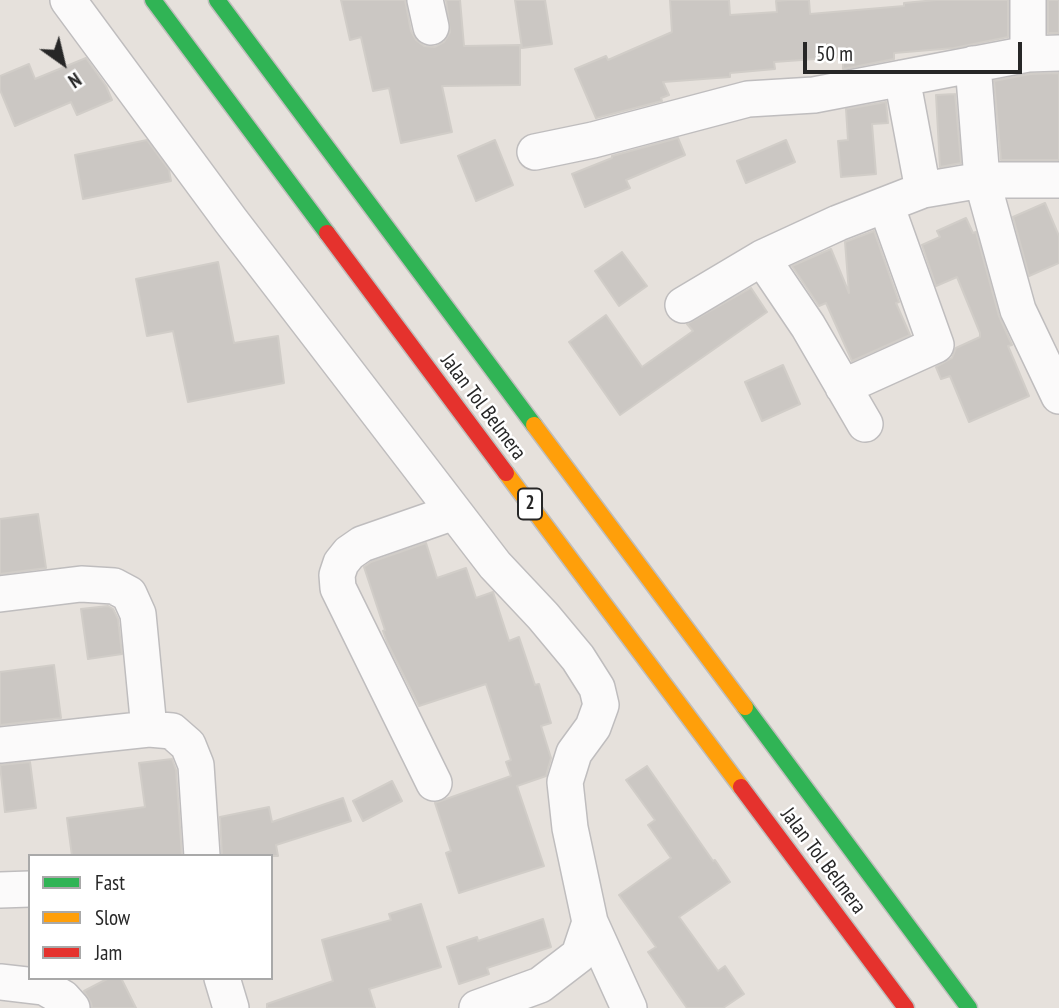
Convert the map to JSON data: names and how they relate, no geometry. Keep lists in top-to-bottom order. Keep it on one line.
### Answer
{"streets":{"highway":["Jalan Tol Belmera","2"]},"legend":["Fast","Slow","Jam"],"scale_bar":"50 m","north":"bottom right"}
